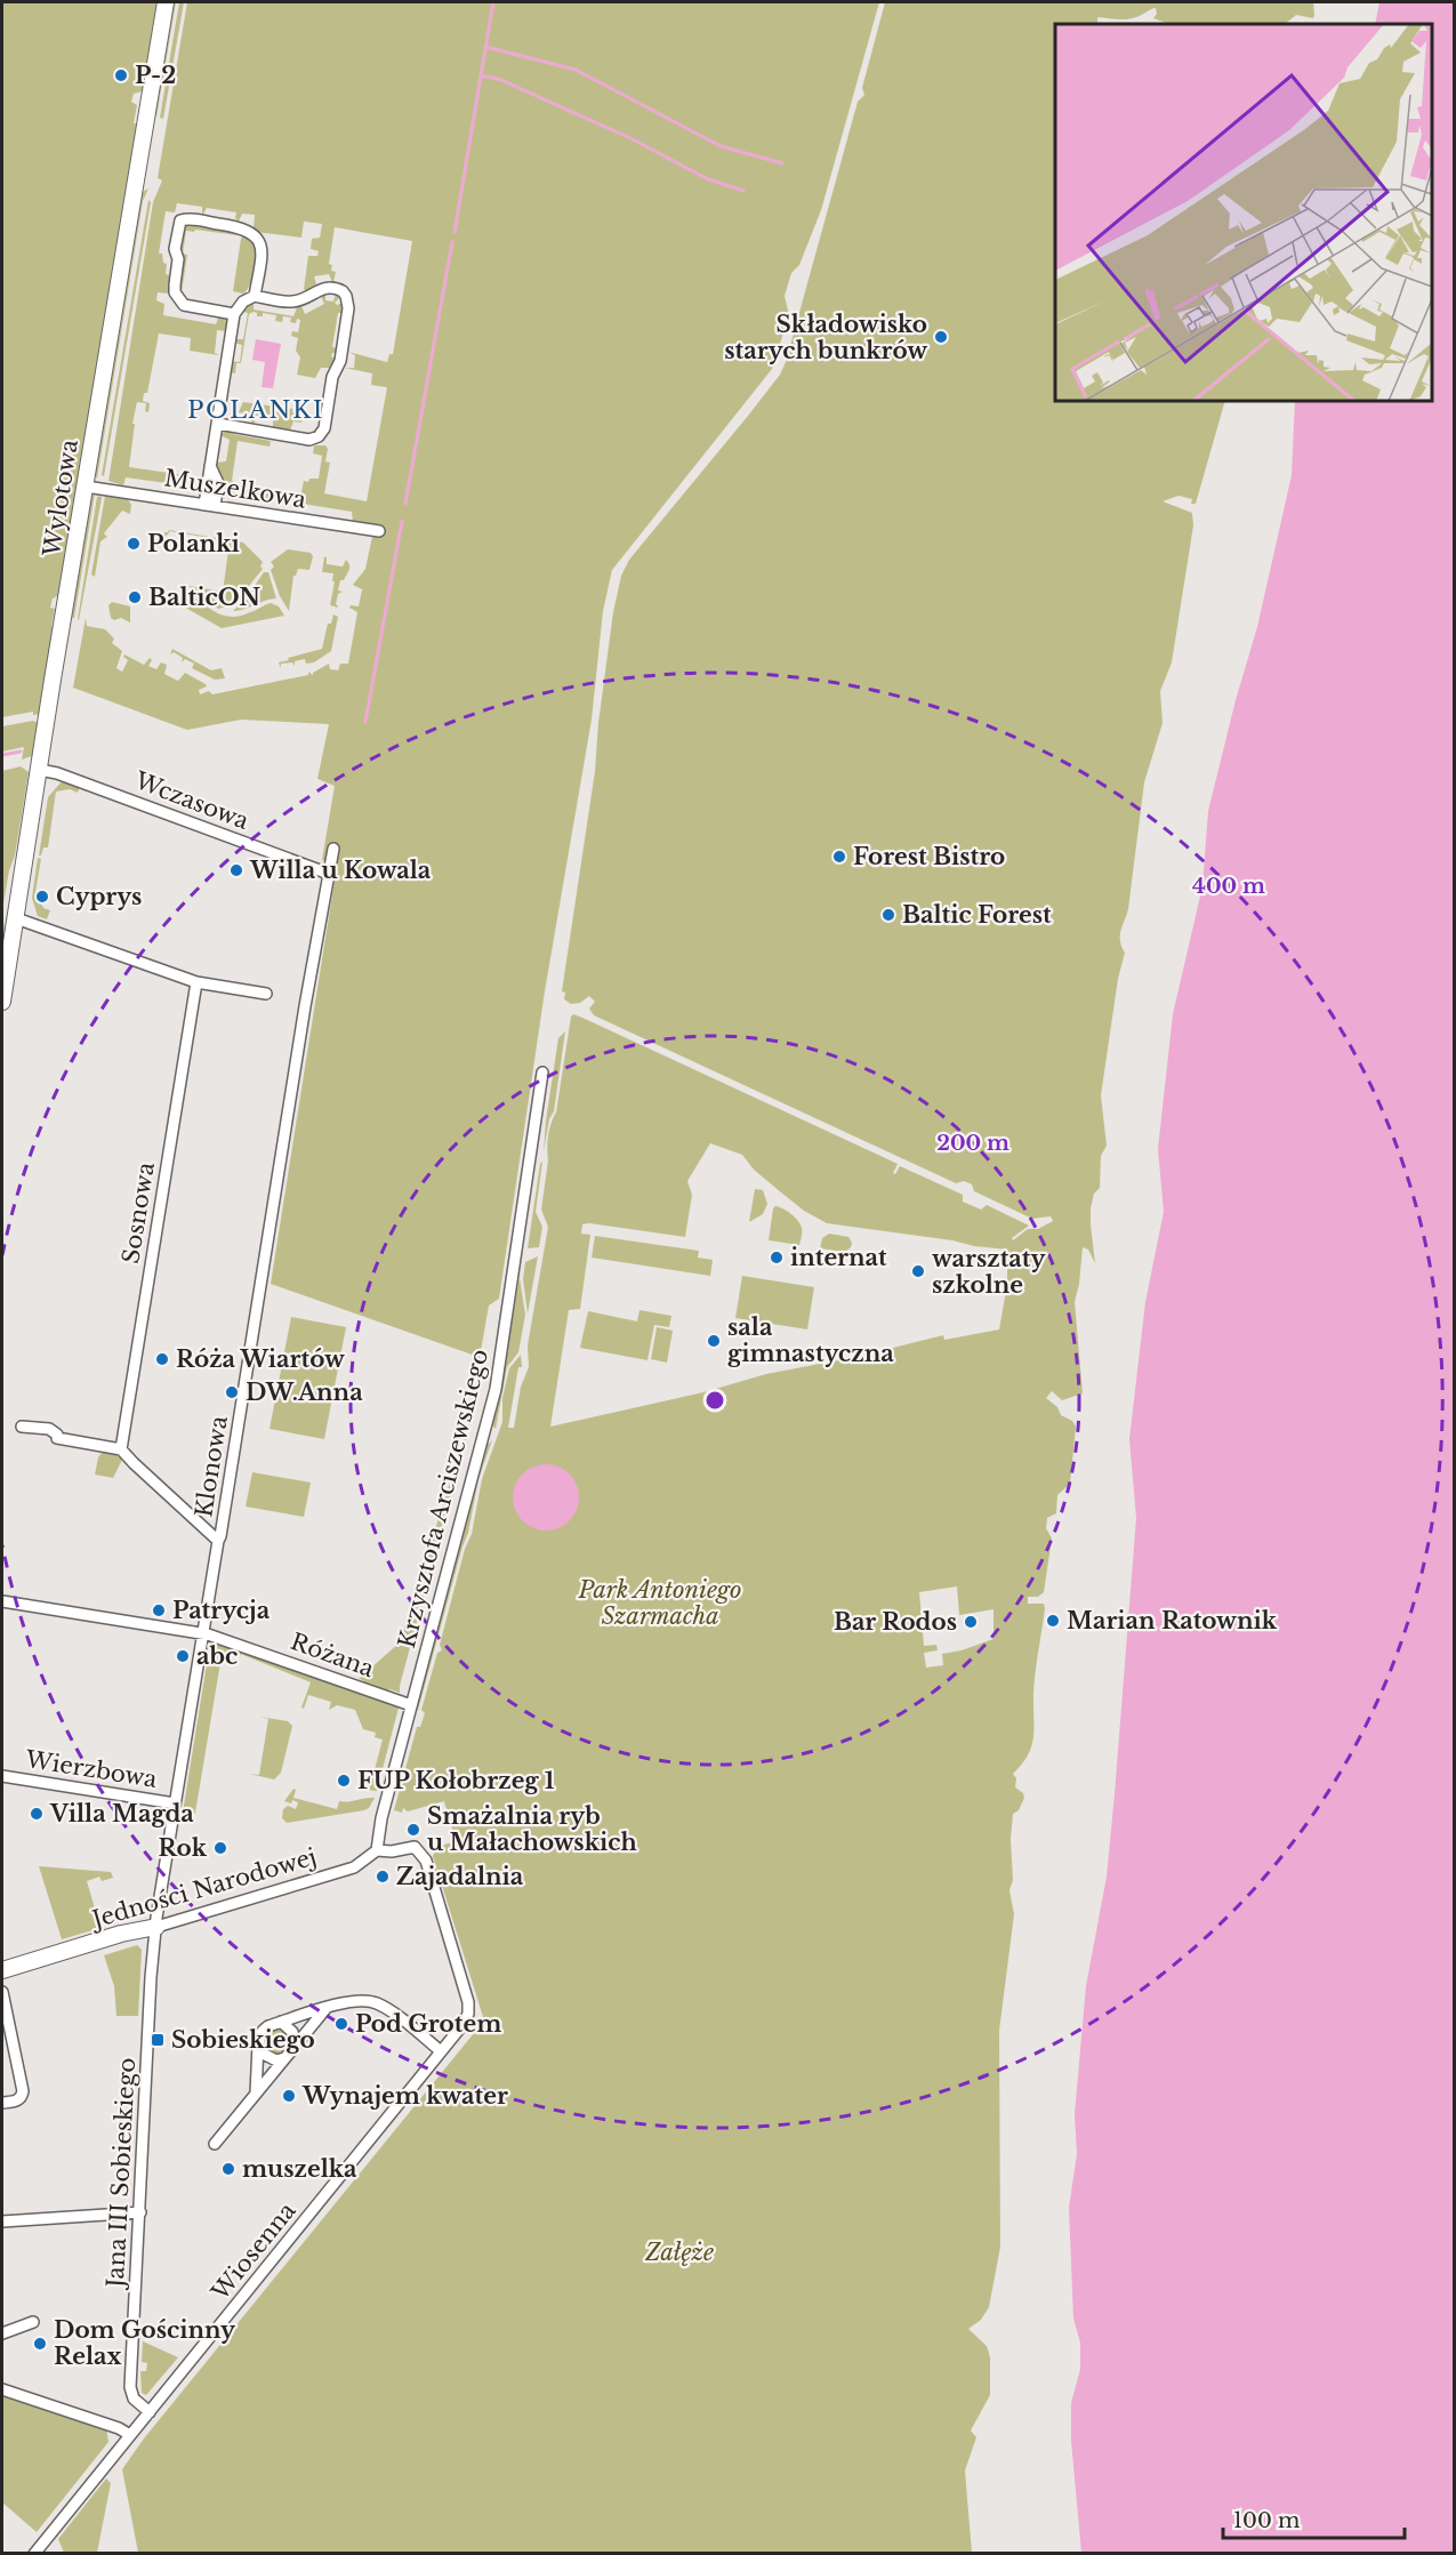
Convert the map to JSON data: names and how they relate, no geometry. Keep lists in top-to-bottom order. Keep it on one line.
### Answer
{"streets":{"street":["Muszelkowa","Wylotowa","Wczasowa","Sosnowa","Klonowa","Krzysztofa Arciszewskiego","Różana","Wierzbowa","Jedności Narodowej","Jana III Sobieskiego","Wiosenna"]},"crossings":[["Muszelkowa","Wylotowa"],["Wylotowa","Wczasowa"],["Wczasowa","Klonowa"],["Klonowa","Różana"],["Klonowa","Wierzbowa"],["Klonowa","Jedności Narodowej"],["Klonowa","Jana III Sobieskiego"],["Krzysztofa Arciszewskiego","Różana"],["Krzysztofa Arciszewskiego","Jedności Narodowej"],["Jedności Narodowej","Jana III Sobieskiego"],["Jedności Narodowej","Wiosenna"],["Jana III Sobieskiego","Wiosenna"]],"districts":["POLANKI"],"parks":["Park Antoniego Szarmacha","Załęże"],"places":{"other":["P-2","Składowisko starych bunkrów","Polanki","BalticON","Forest Bistro","Willa u Kowala","Cyprys","Baltic Forest","internat","warsztaty szkolne","sala gimnastyczna","Róża Wiartów","DW.Anna","Patrycja","Marian Ratownik","Bar Rodos","abc","FUP Kołobrzeg 1","Villa Magda","Smażalnia ryb u Małachowskich","Rok","Zajadalnia","Pod Grotem","Wynajem kwater","muszelka","Dom Gościnny Relax"],"transit":["Sobieskiego"]},"scale_bar":"100 m","rings":["400 m","200 m"]}
